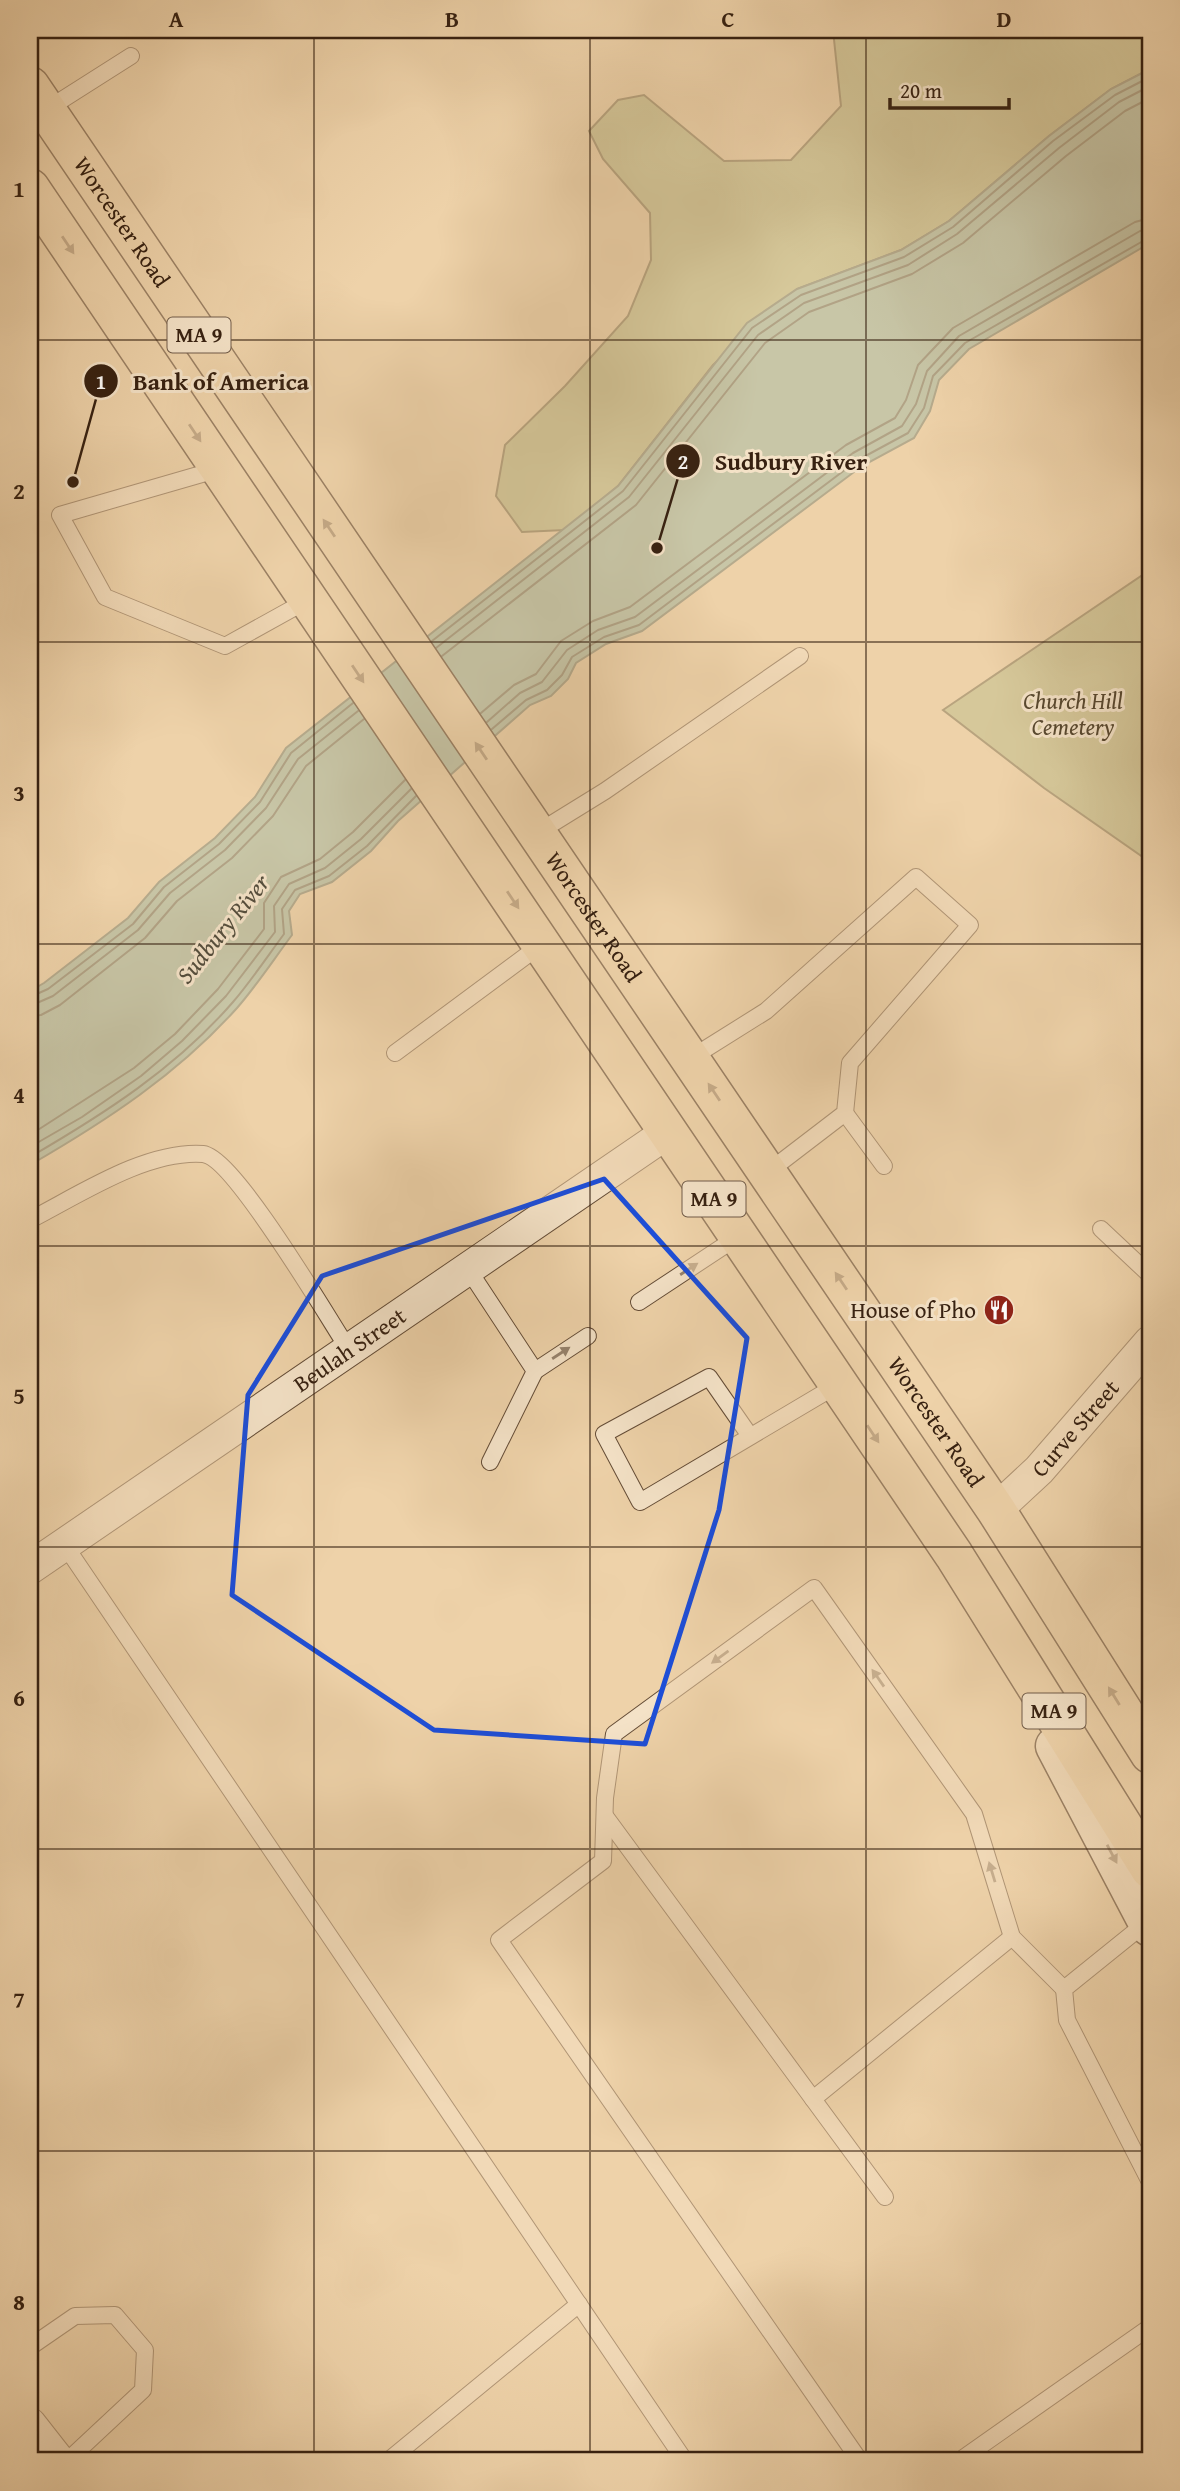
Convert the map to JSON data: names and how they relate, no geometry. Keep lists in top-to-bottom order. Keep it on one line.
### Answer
{"streets":{"highway":["Worcester Road","MA 9"],"street":["Beulah Street","Curve Street"]},"crossings":[["Worcester Road","Curve Street"],["MA 9","Beulah Street"]],"water":["Sudbury River"],"parks":["Church Hill Cemetery"],"places":{"other":["Bank of America","Sudbury River"],"restaurant":["House of Pho"]},"scale_bar":"20 m","grid":{"columns":["A","B","C","D"],"rows":["1","2","3","4","5","6","7","8"]}}
